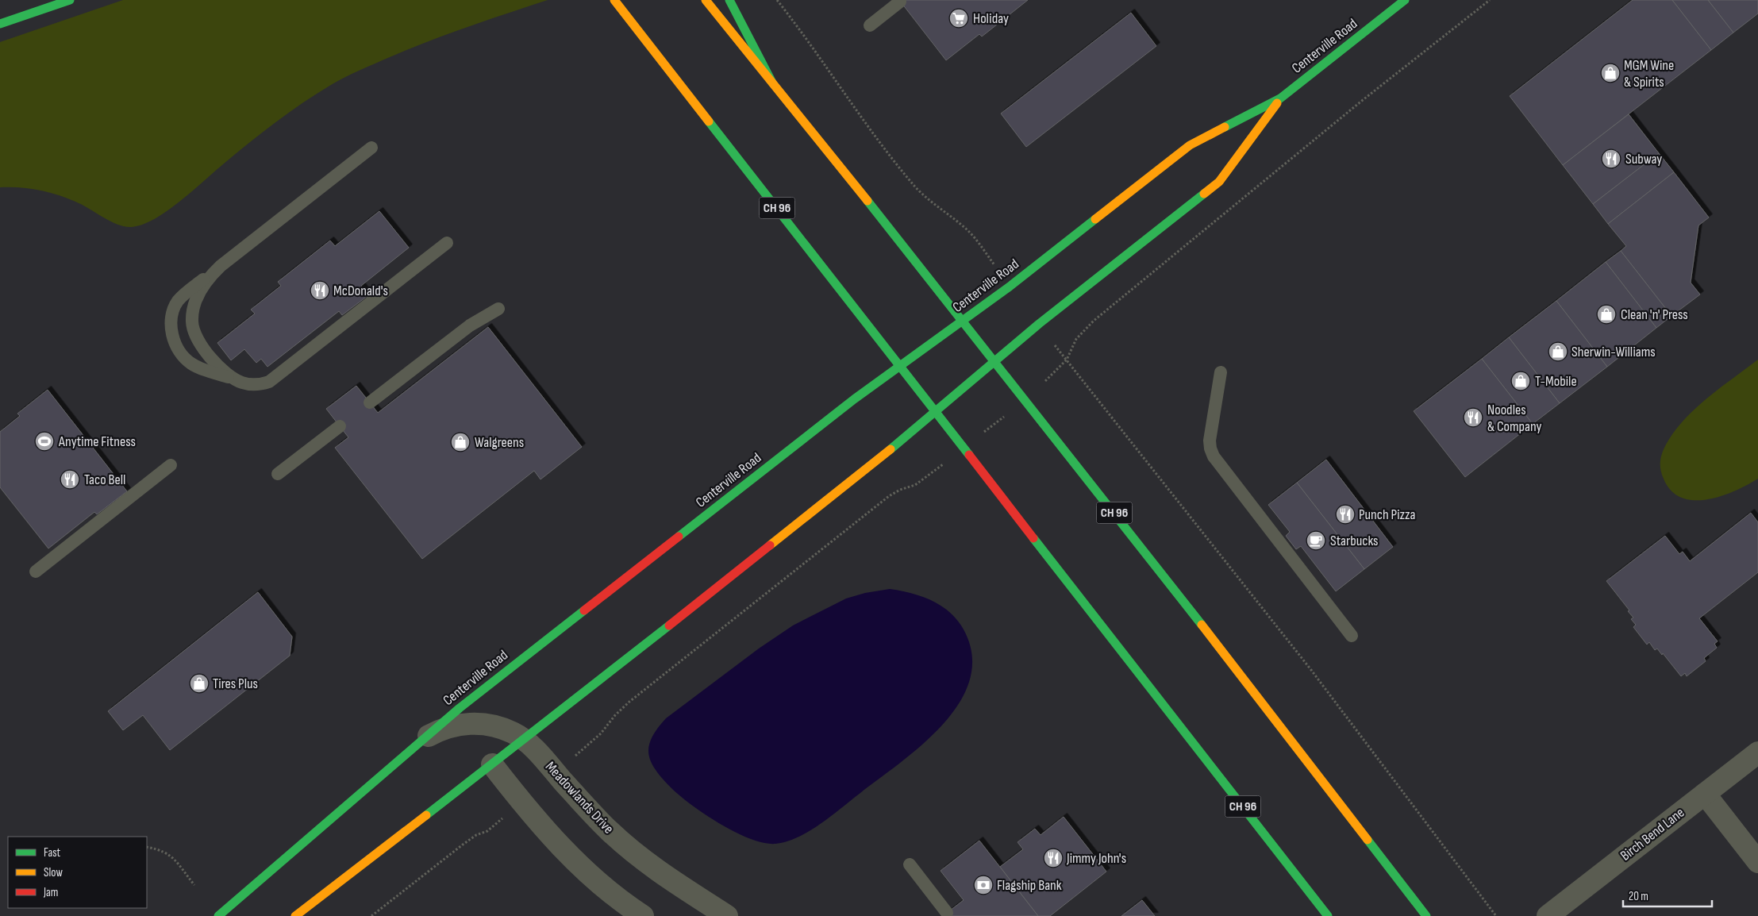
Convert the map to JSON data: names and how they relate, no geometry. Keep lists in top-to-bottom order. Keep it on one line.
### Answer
{"streets":{"main road":["Centerville Road","CH 96"],"street":["Meadowlands Drive","Birch Bend Lane"]},"crossings":[["Centerville Road","CH 96"],["Centerville Road","Meadowlands Drive"]],"places":{"supermarket":["Holiday"],"shop":["MGM Wine & Spirits","Clean 'n' Press","Sherwin-Williams","T-Mobile","Walgreens","Tires Plus"],"restaurant":["Subway","McDonald's","Noodles & Company","Taco Bell","Punch Pizza","Jimmy John's"],"sports":["Anytime Fitness"],"cafe":["Starbucks"],"bank":["Flagship Bank"]},"legend":["Fast","Slow","Jam"],"scale_bar":"20 m"}
